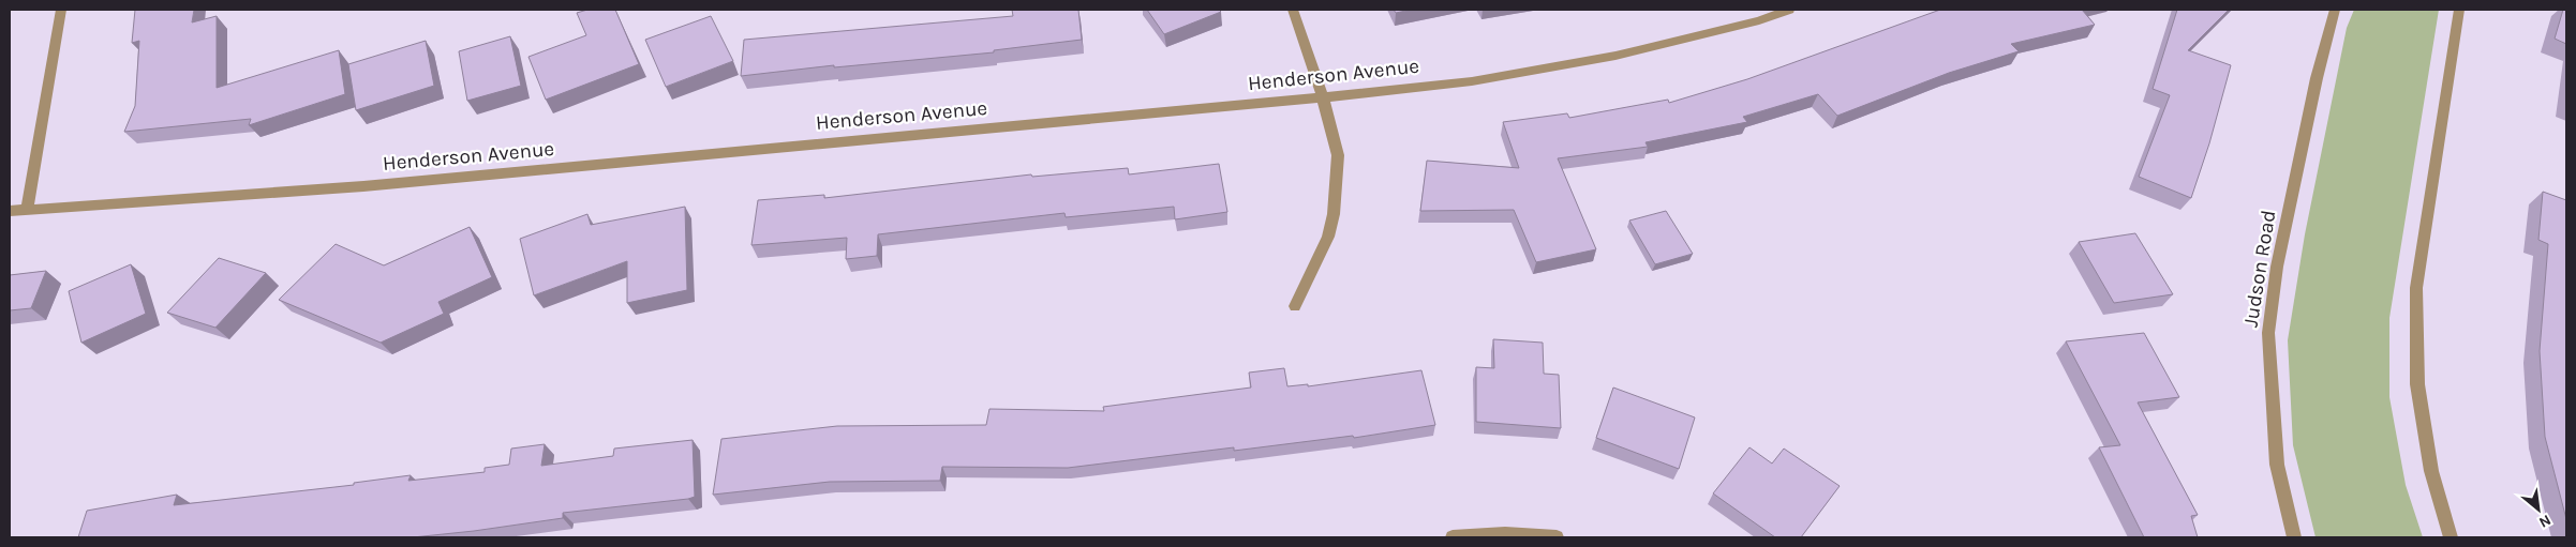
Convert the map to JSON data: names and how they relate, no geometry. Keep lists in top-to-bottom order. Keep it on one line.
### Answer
{"streets":{"street":["Henderson Avenue","Judson Road"]},"north":"bottom right"}
